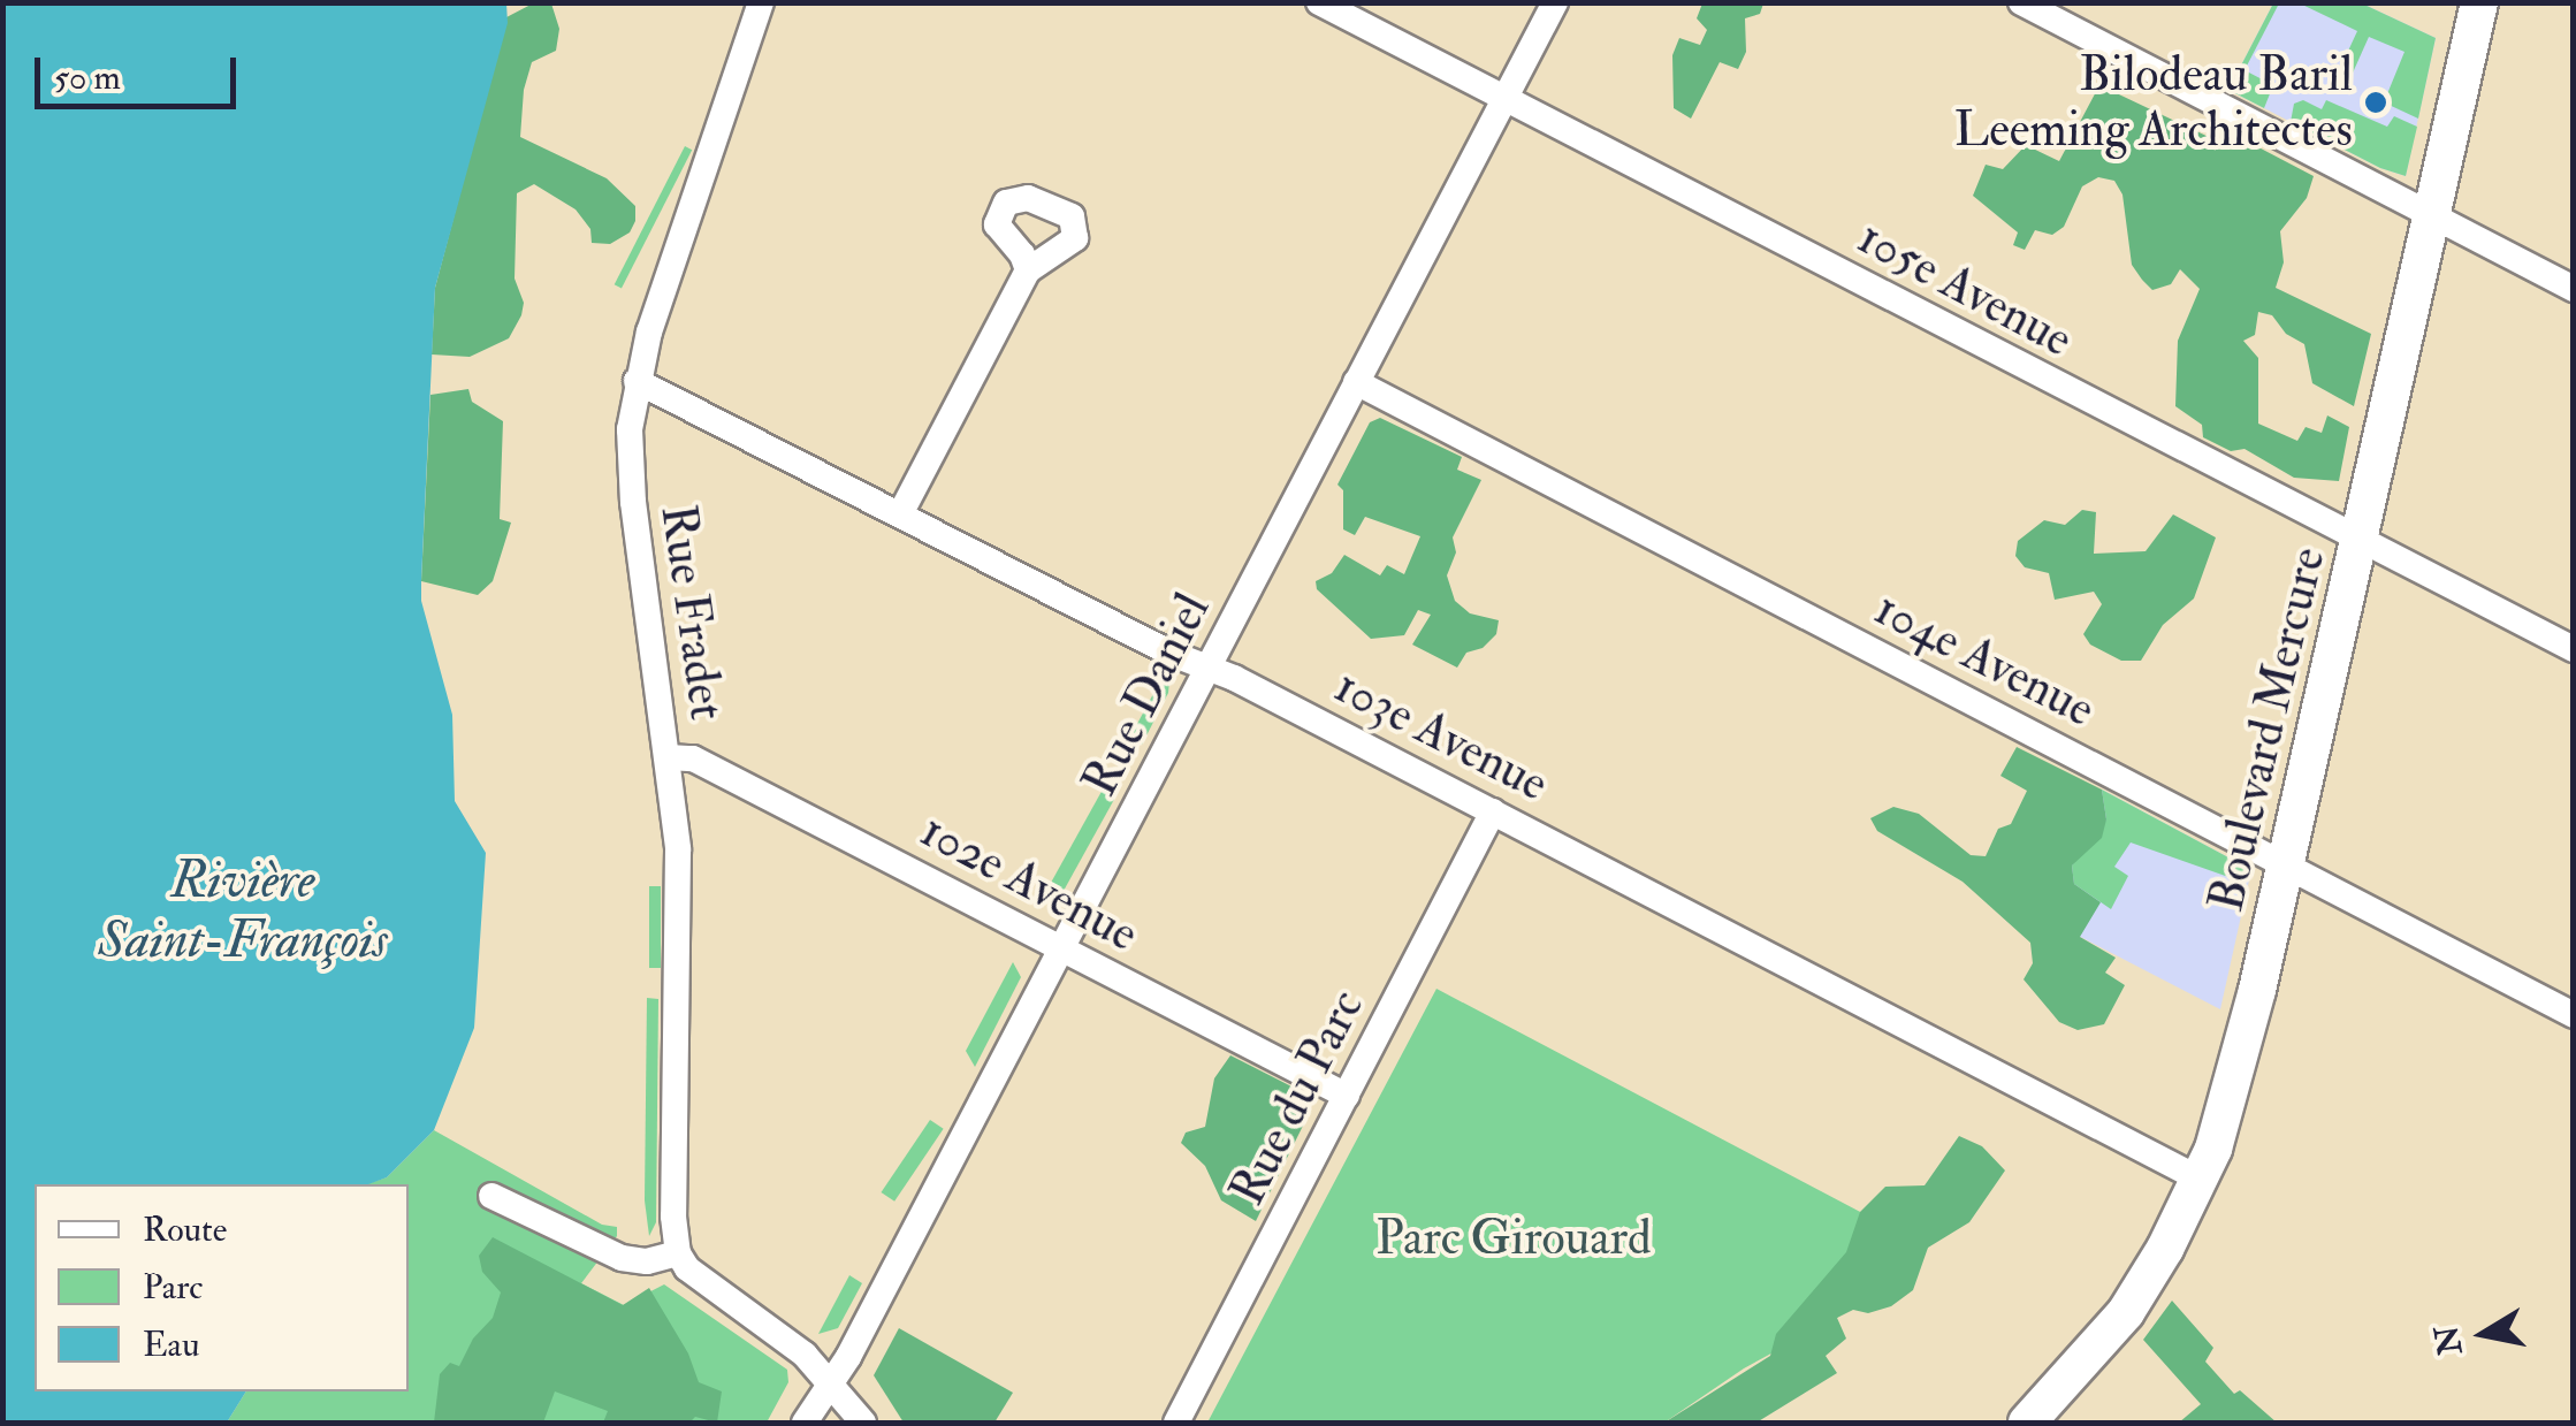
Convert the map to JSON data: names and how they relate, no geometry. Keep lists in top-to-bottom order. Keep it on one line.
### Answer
{"streets":{"street":["105e Avenue","Rue Fradet","104e Avenue","Rue Daniel","Boulevard Mercure","103e Avenue","102e Avenue","Rue du Parc"]},"crossings":[["105e Avenue","Rue Daniel"],["105e Avenue","Boulevard Mercure"],["Rue Fradet","103e Avenue"],["Rue Fradet","102e Avenue"],["104e Avenue","Rue Daniel"],["104e Avenue","Boulevard Mercure"],["Rue Daniel","103e Avenue"],["Rue Daniel","102e Avenue"],["Boulevard Mercure","103e Avenue"],["103e Avenue","Rue du Parc"],["102e Avenue","Rue du Parc"]],"water":["Rivière Saint-François"],"parks":["Parc Girouard"],"places":["Bilodeau Baril Leeming Architectes"],"legend":["Route","Parc","Eau"],"scale_bar":"50 m","north":"left"}
